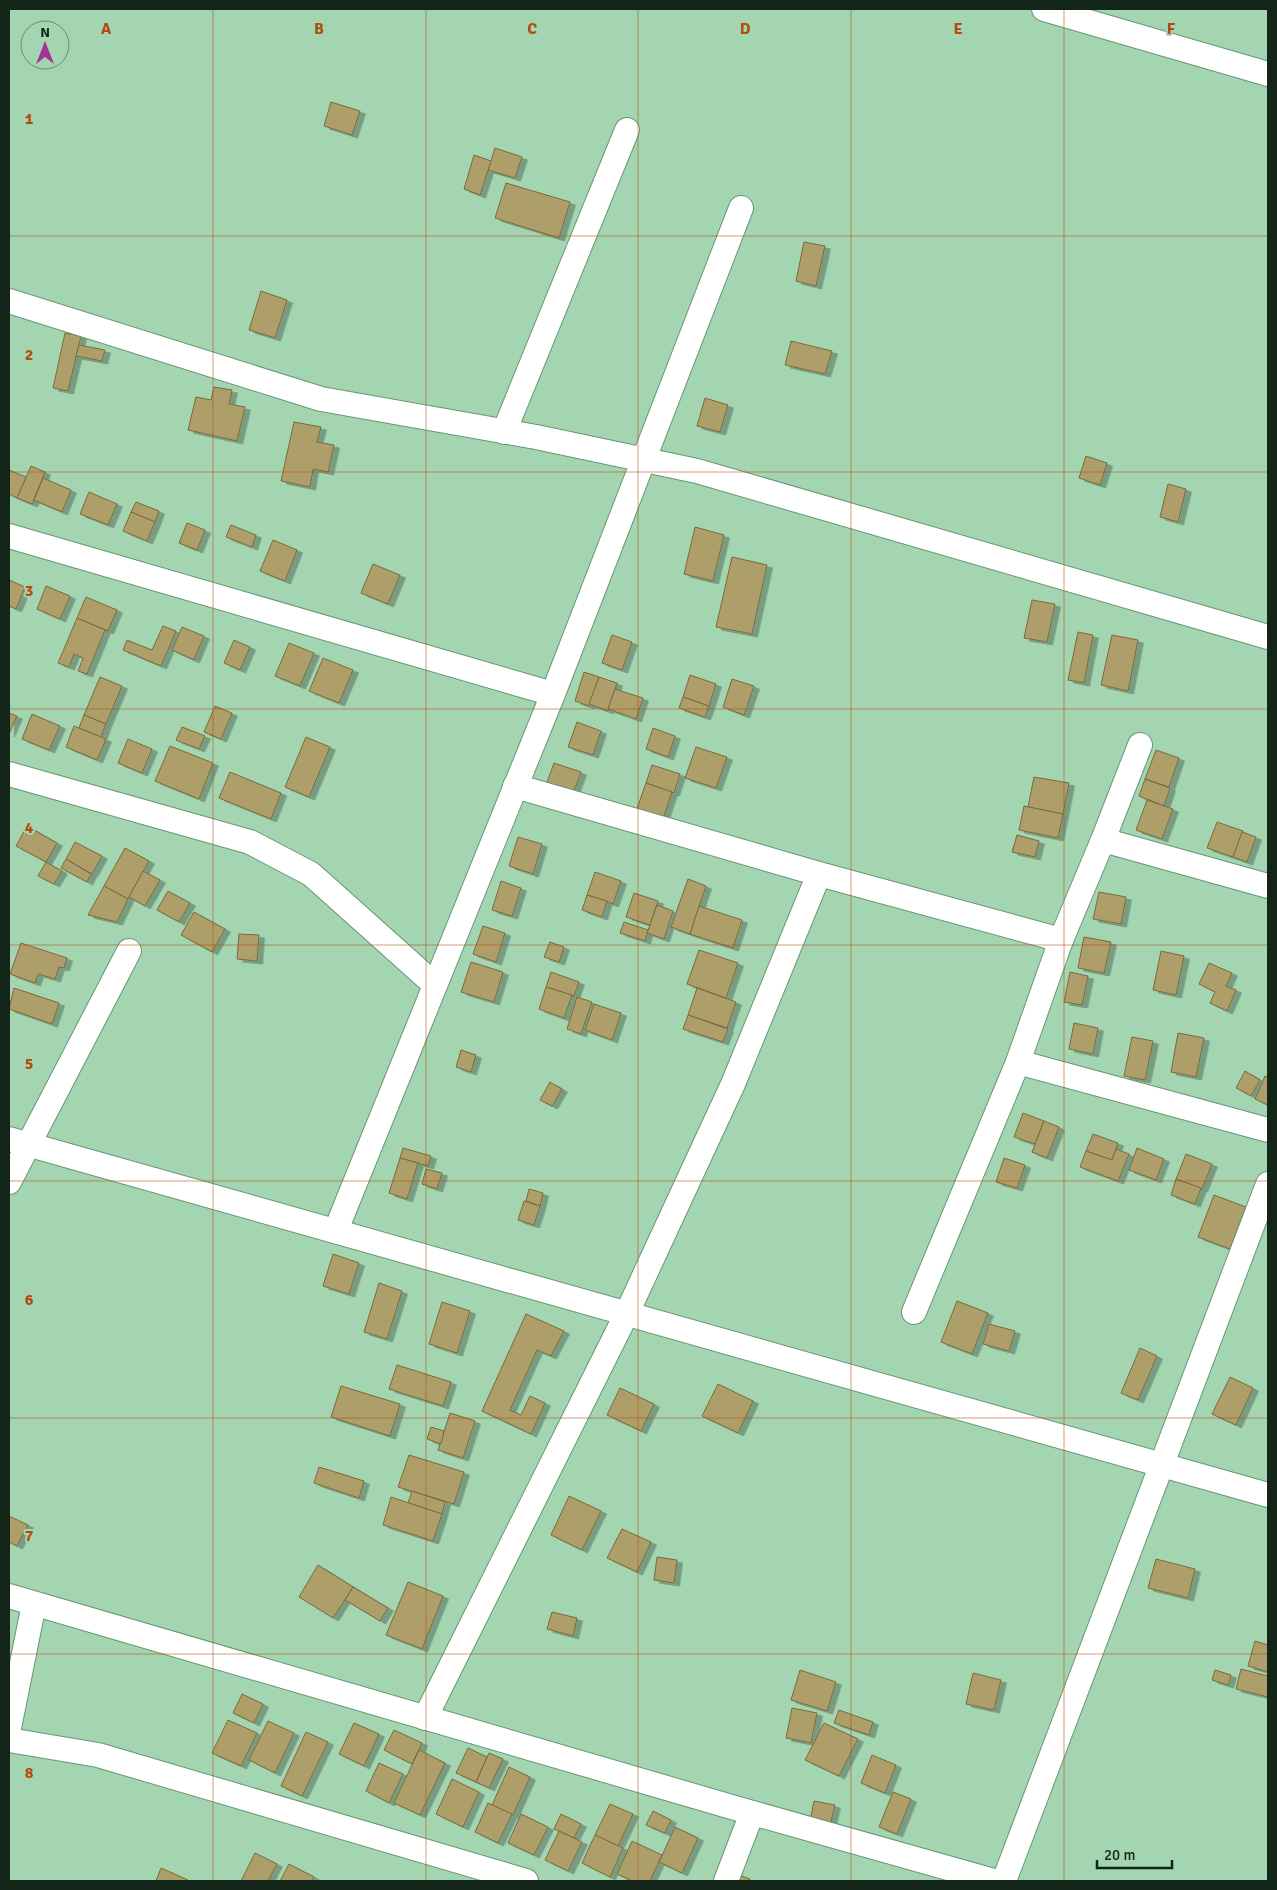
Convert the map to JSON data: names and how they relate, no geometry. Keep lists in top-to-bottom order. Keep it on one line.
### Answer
{"scale_bar":"20 m","north":"top","grid":{"columns":["A","B","C","D","E","F"],"rows":["1","2","3","4","5","6","7","8"]}}
